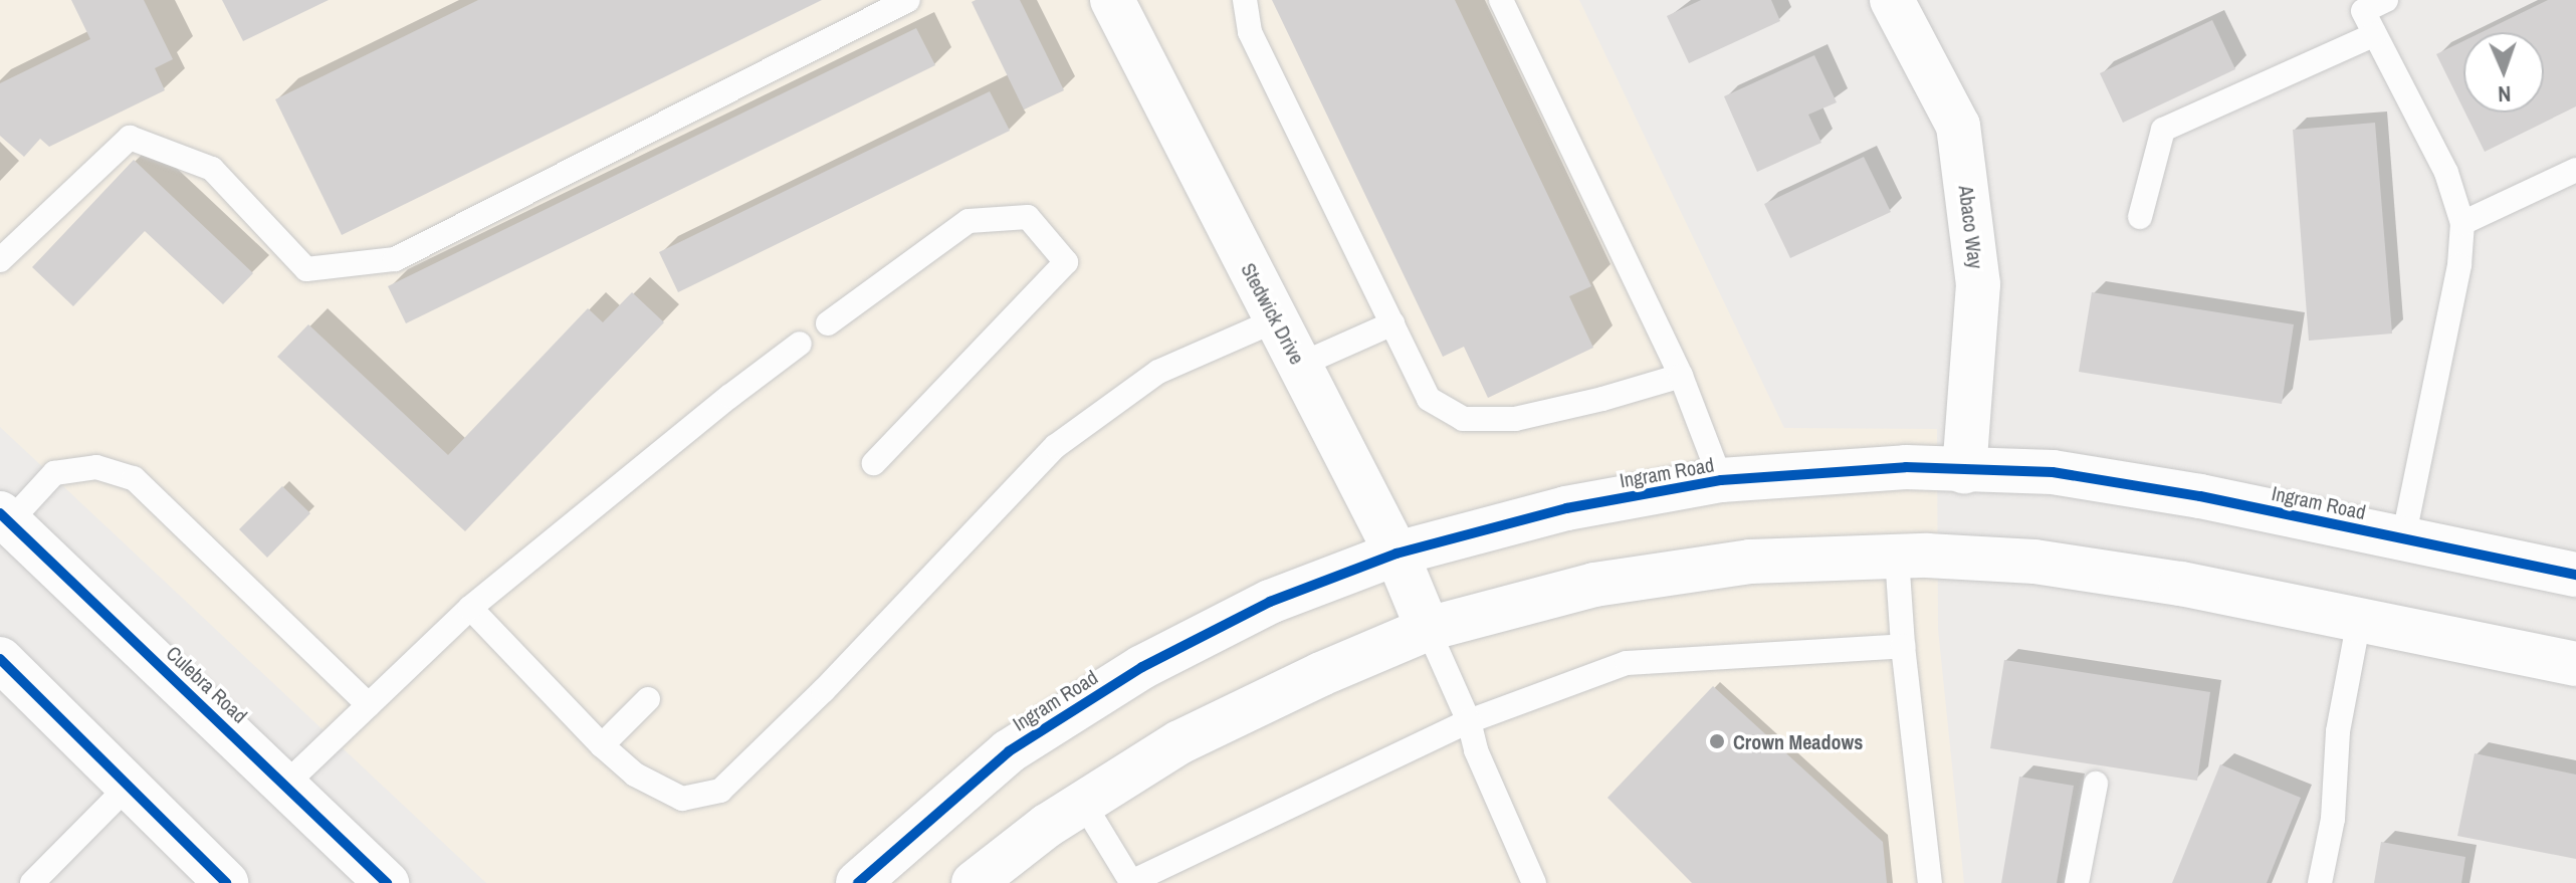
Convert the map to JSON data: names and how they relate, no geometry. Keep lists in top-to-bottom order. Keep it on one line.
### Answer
{"streets":{"street":["Abaco Way","Stedwick Drive","Ingram Road","Culebra Road"]},"crossings":[["Abaco Way","Ingram Road"],["Stedwick Drive","Ingram Road"]],"places":["Crown Meadows"],"north":"bottom"}
